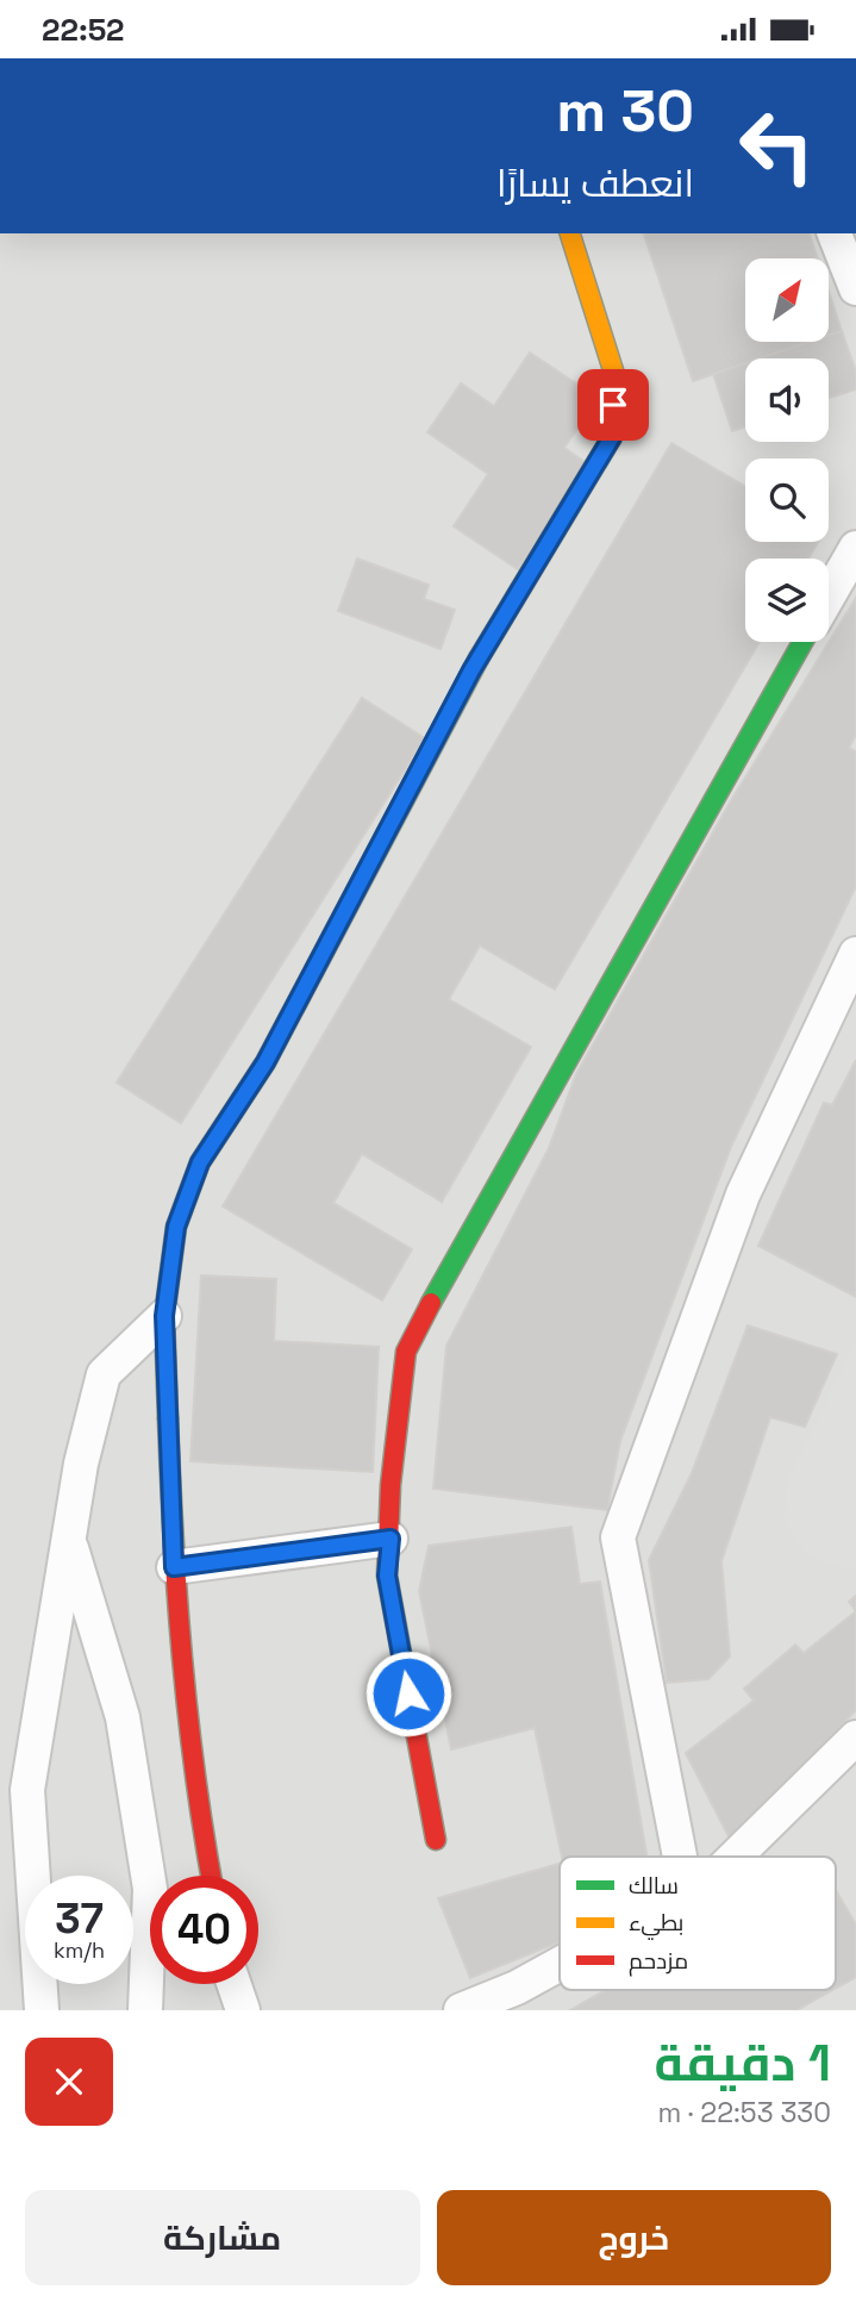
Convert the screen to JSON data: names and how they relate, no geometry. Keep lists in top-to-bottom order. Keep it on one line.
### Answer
{"legend":["سالك","بطيء","مزدحم"],"north":"top right","page":{"status":"22:52","turn":["30 m","انعطف يسارًا"],"speed":"37 km/h","limit":"40","heading":["1 دقيقة","330 m · 22:53"],"buttons":["خروج","مشاركة"]}}
